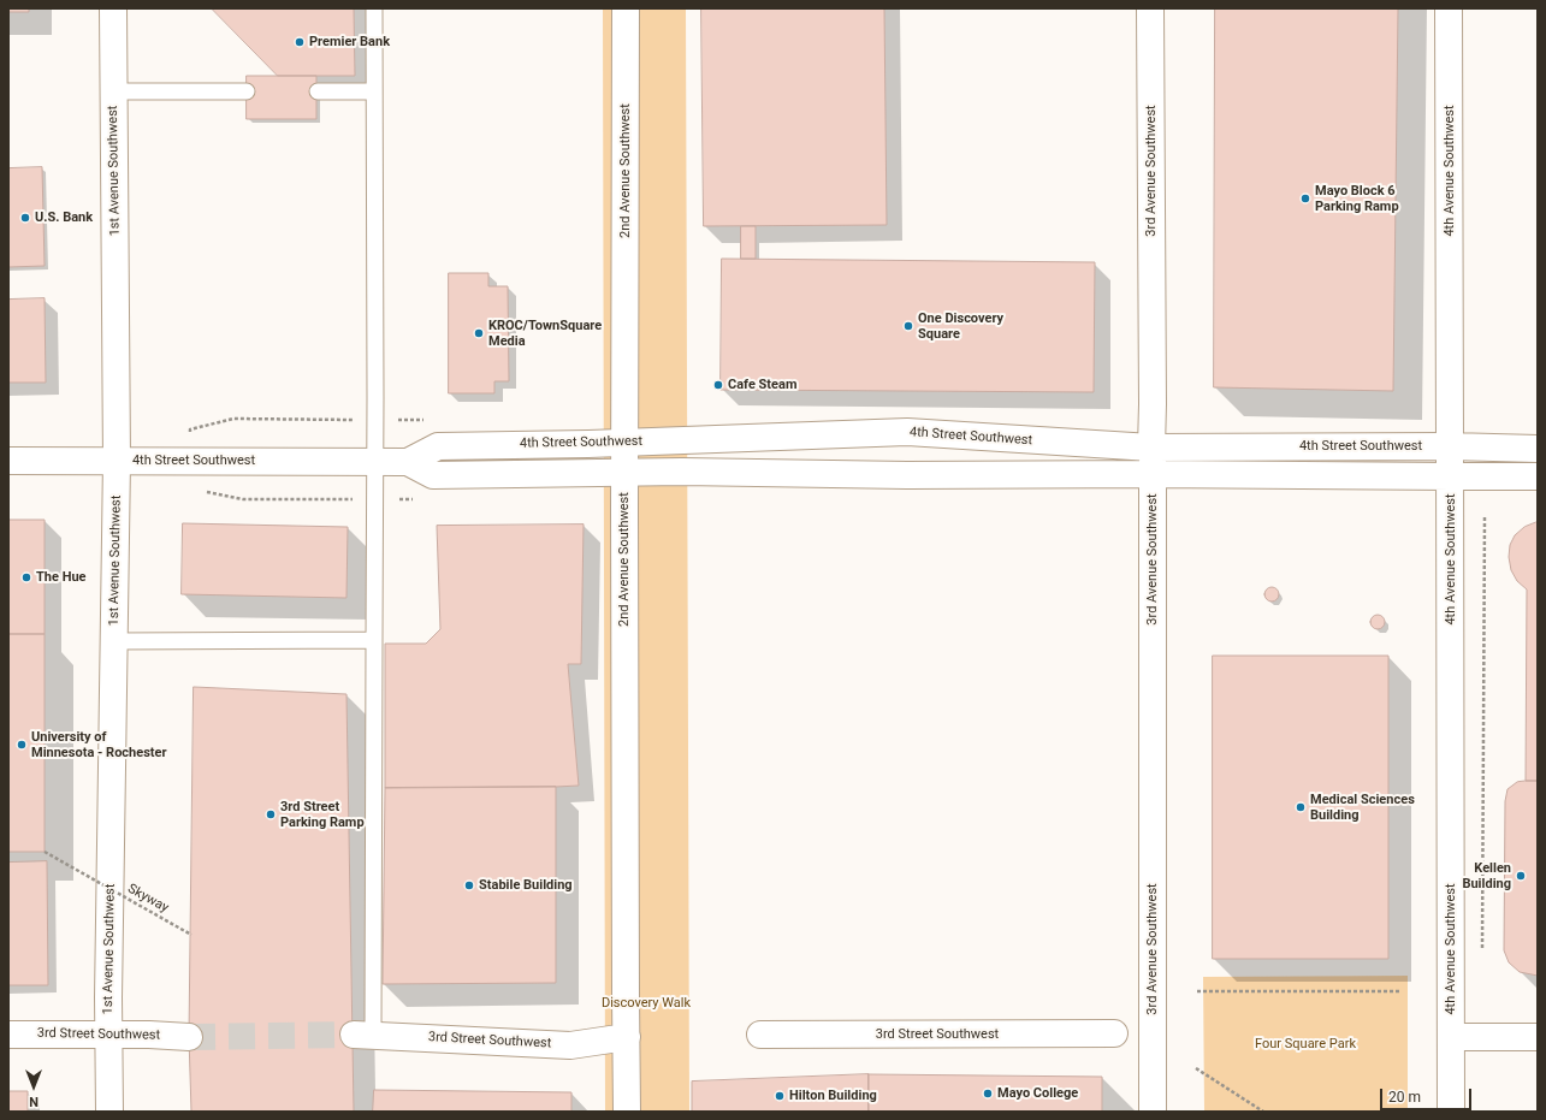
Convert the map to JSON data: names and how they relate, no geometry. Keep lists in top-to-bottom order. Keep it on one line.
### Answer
{"streets":{"street":["1st Avenue Southwest","2nd Avenue Southwest","3rd Avenue Southwest","4th Avenue Southwest","4th Street Southwest","3rd Street Southwest"],"path":["Skyway"]},"crossings":[["1st Avenue Southwest","4th Street Southwest"],["1st Avenue Southwest","3rd Street Southwest"],["2nd Avenue Southwest","4th Street Southwest"],["2nd Avenue Southwest","3rd Street Southwest"],["3rd Avenue Southwest","4th Street Southwest"],["4th Avenue Southwest","4th Street Southwest"]],"parks":["Discovery Walk","Four Square Park"],"places":["Premier Bank","Mayo Block 6 Parking Ramp","U.S. Bank","One Discovery Square","KROC/TownSquare Media","Cafe Steam","The Hue","University of Minnesota - Rochester","Medical Sciences Building","3rd Street Parking Ramp","Kellen Building","Stabile Building","Mayo College","Hilton Building"],"scale_bar":"20 m","north":"bottom"}
